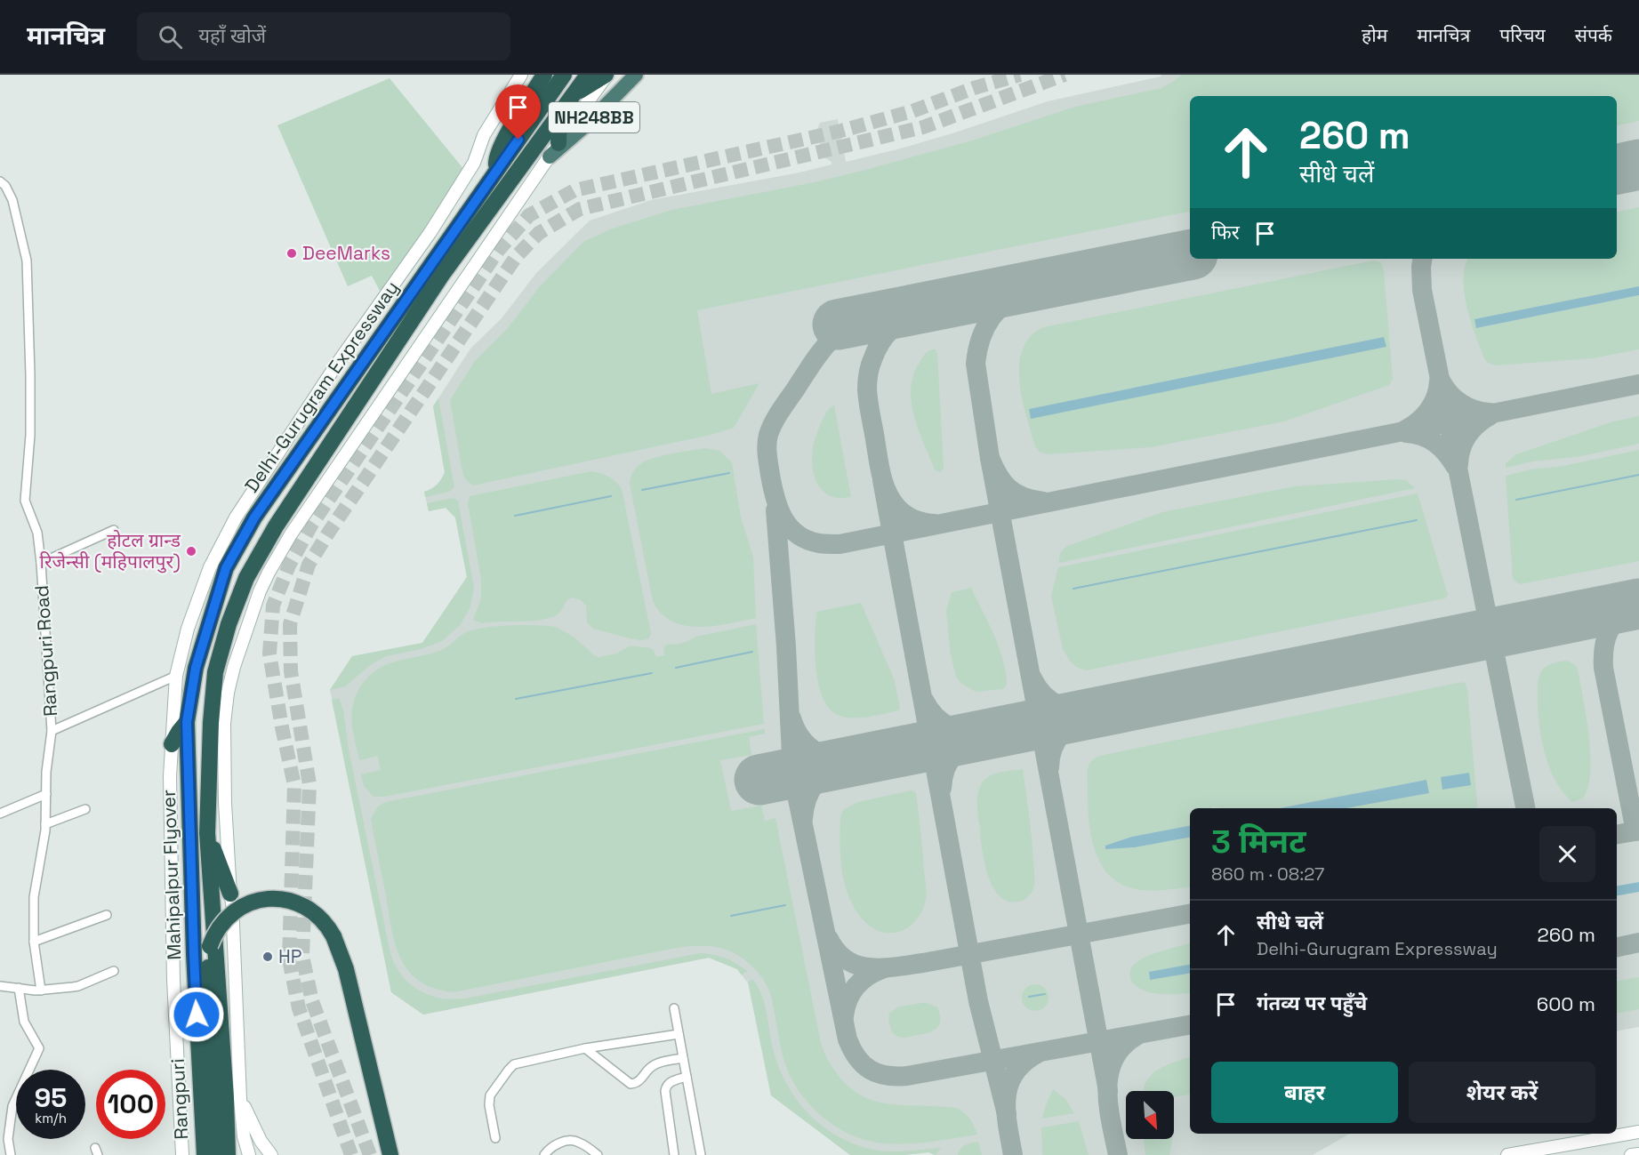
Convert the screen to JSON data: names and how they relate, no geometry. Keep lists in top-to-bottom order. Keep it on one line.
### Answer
{"streets":{"highway":["NH248BB","Delhi-Gurugram Expressway","Mahipalpur Flyover"],"main road":["Rangpuri"],"street":["Rangpuri Road"]},"crossings":[["Delhi-Gurugram Expressway","Mahipalpur Flyover"]],"places":["DeeMarks","होटल ग्रान्ड रिजेन्सी (महिपालपुर)","HP"],"north":"bottom right","page":{"header":"मानचित्र","search":"यहाँ खोजें","nav":["होम","मानचित्र","परिचय","संपर्क"],"turn":["260 m","सीधे चलें"],"then":"फिर","heading":["3 मिनट","860 m · 08:27"],"list":[{"name":"सीधे चलें","note":"Delhi-Gurugram Expressway","value":"260 m"},{"name":"गंतव्य पर पहुँचे","value":"600 m"}],"buttons":["बाहर","शेयर करें"],"speed":"95 km/h","limit":"100"}}
